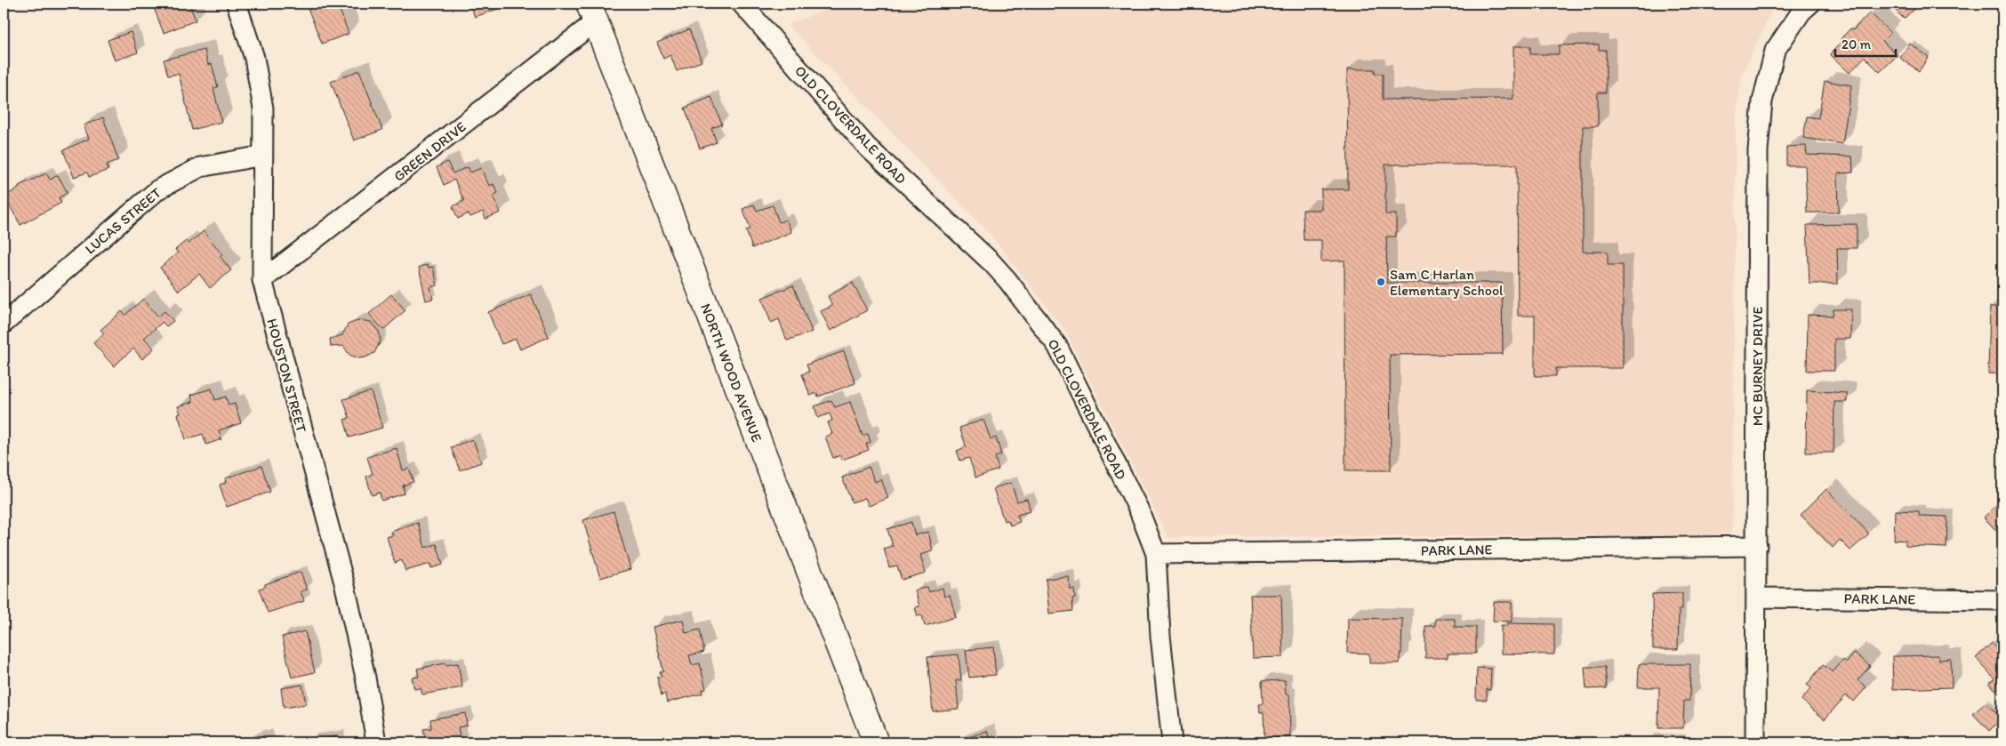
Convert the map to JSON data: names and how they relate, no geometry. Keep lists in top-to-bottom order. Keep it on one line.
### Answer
{"streets":{"main road":["NORTH WOOD AVENUE"],"street":["OLD CLOVERDALE ROAD","GREEN DRIVE","LUCAS STREET","MC BURNEY DRIVE","HOUSTON STREET","PARK LANE"]},"crossings":[["OLD CLOVERDALE ROAD","PARK LANE"],["GREEN DRIVE","NORTH WOOD AVENUE"],["GREEN DRIVE","HOUSTON STREET"],["LUCAS STREET","HOUSTON STREET"],["MC BURNEY DRIVE","PARK LANE"]],"places":["Sam C Harlan Elementary School"],"scale_bar":"20 m"}
